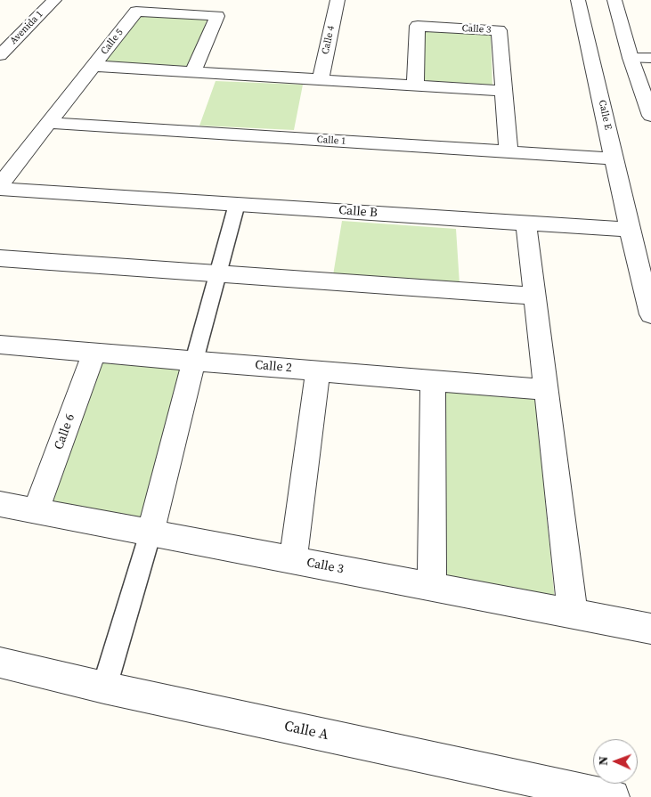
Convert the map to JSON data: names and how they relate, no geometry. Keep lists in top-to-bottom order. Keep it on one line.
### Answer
{"streets":{"street":["Avenida 1","Calle 3","Calle 4","Calle 5","Calle E","Calle 1","Calle B","Calle 2","Calle 6","Calle A"]},"crossings":[["Calle 3","Calle 1"],["Calle 3","Calle 6"],["Calle 5","Calle 1"],["Calle E","Calle 1"],["Calle E","Calle B"],["Calle 2","Calle 6"]],"north":"left"}
